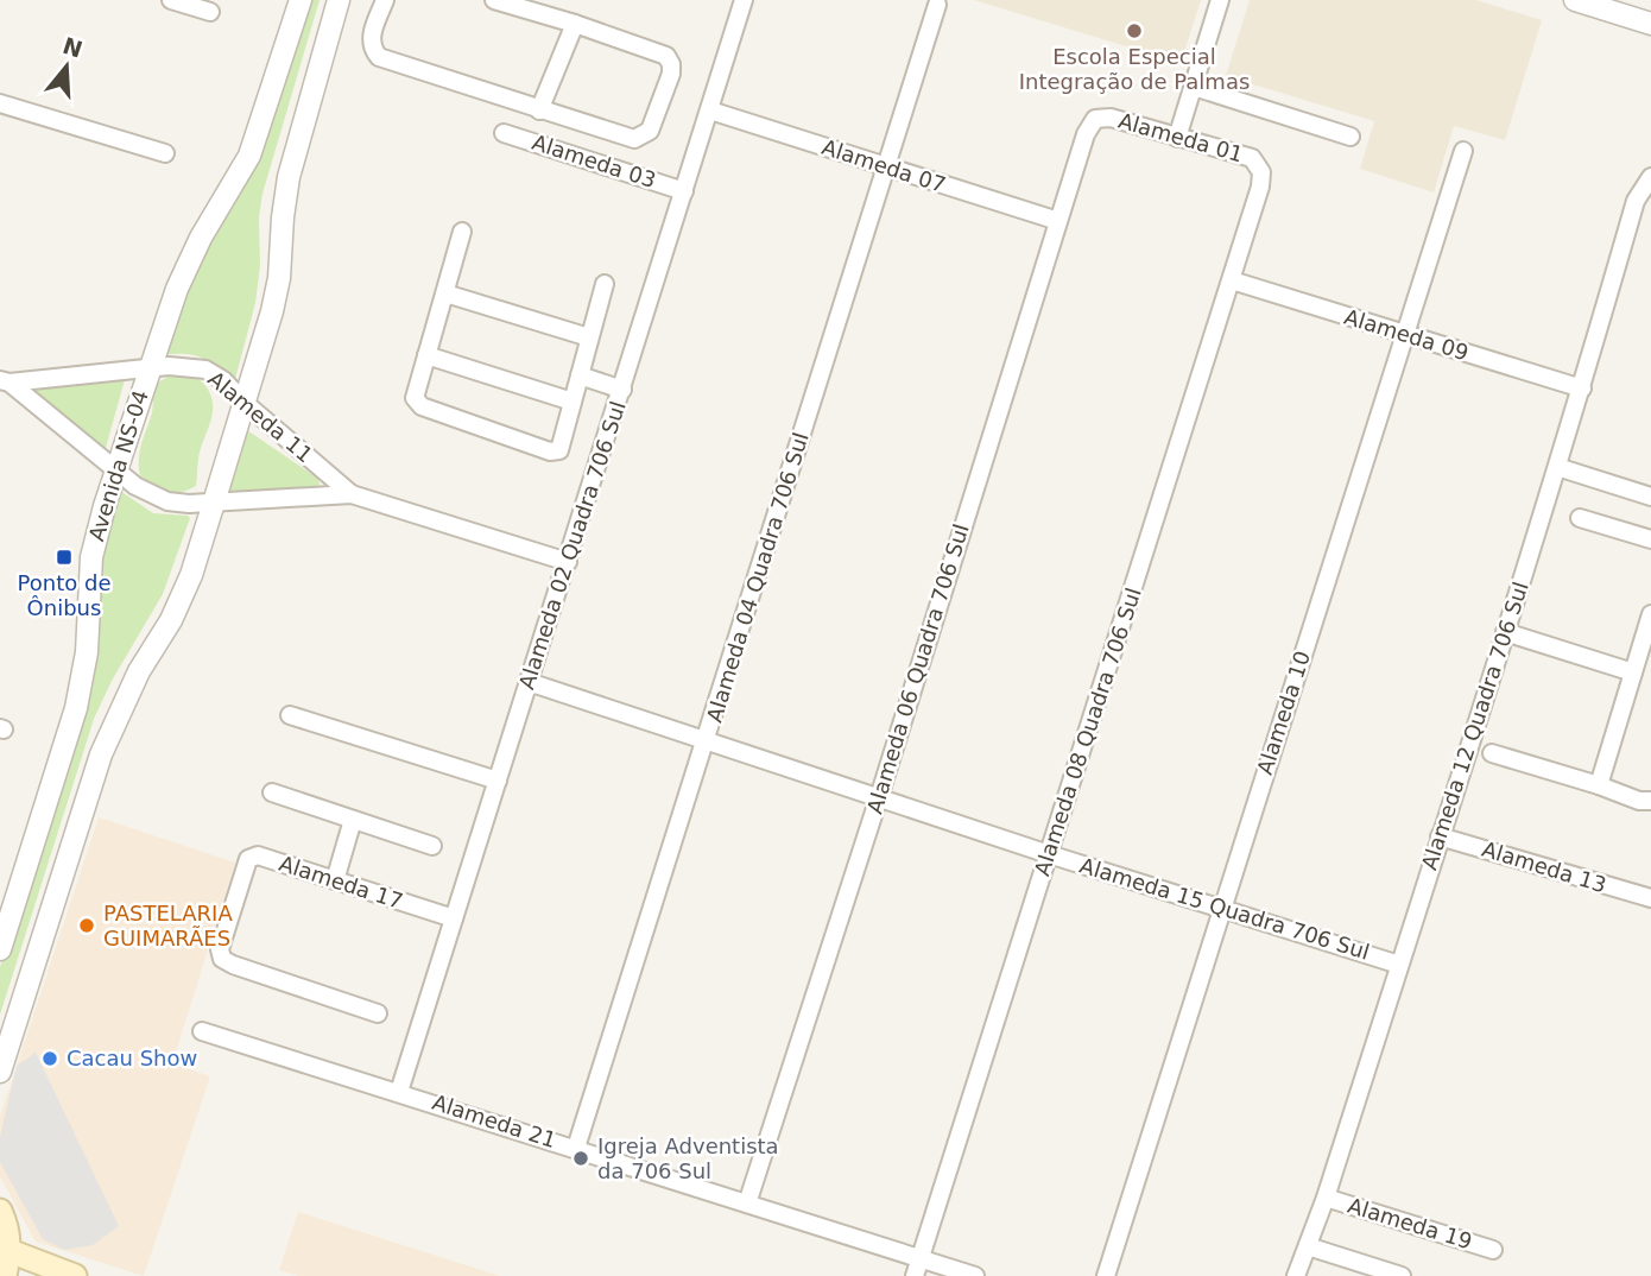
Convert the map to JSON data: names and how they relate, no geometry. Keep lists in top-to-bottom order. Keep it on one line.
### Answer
{"streets":{"street":["Alameda 01","Alameda 03","Alameda 07","Alameda 09","Alameda 11","Avenida NS-04","Alameda 02 Quadra 706 Sul","Alameda 04 Quadra 706 Sul","Alameda 06 Quadra 706 Sul","Alameda 10","Alameda 12 Quadra 706 Sul","Alameda 08 Quadra 706 Sul","Alameda 13","Alameda 17","Alameda 15 Quadra 706 Sul","Alameda 21","Alameda 19"]},"crossings":[["Alameda 01","Alameda 06 Quadra 706 Sul"],["Alameda 01","Alameda 08 Quadra 706 Sul"],["Alameda 03","Alameda 02 Quadra 706 Sul"],["Alameda 07","Alameda 02 Quadra 706 Sul"],["Alameda 07","Alameda 04 Quadra 706 Sul"],["Alameda 07","Alameda 06 Quadra 706 Sul"],["Alameda 09","Alameda 10"],["Alameda 09","Alameda 12 Quadra 706 Sul"],["Alameda 09","Alameda 08 Quadra 706 Sul"],["Alameda 11","Avenida NS-04"],["Alameda 11","Alameda 02 Quadra 706 Sul"],["Alameda 02 Quadra 706 Sul","Alameda 17"],["Alameda 02 Quadra 706 Sul","Alameda 15 Quadra 706 Sul"],["Alameda 02 Quadra 706 Sul","Alameda 21"],["Alameda 04 Quadra 706 Sul","Alameda 15 Quadra 706 Sul"],["Alameda 04 Quadra 706 Sul","Alameda 21"],["Alameda 06 Quadra 706 Sul","Alameda 15 Quadra 706 Sul"],["Alameda 06 Quadra 706 Sul","Alameda 21"],["Alameda 10","Alameda 15 Quadra 706 Sul"],["Alameda 12 Quadra 706 Sul","Alameda 13"],["Alameda 12 Quadra 706 Sul","Alameda 15 Quadra 706 Sul"],["Alameda 12 Quadra 706 Sul","Alameda 19"],["Alameda 08 Quadra 706 Sul","Alameda 15 Quadra 706 Sul"],["Alameda 08 Quadra 706 Sul","Alameda 21"]],"places":{"other":["Escola Especial Integração de Palmas","PASTELARIA GUIMARÃES","Cacau Show","Igreja Adventista da 706 Sul"],"transit":["Ponto de Ônibus"]},"north":"top"}
